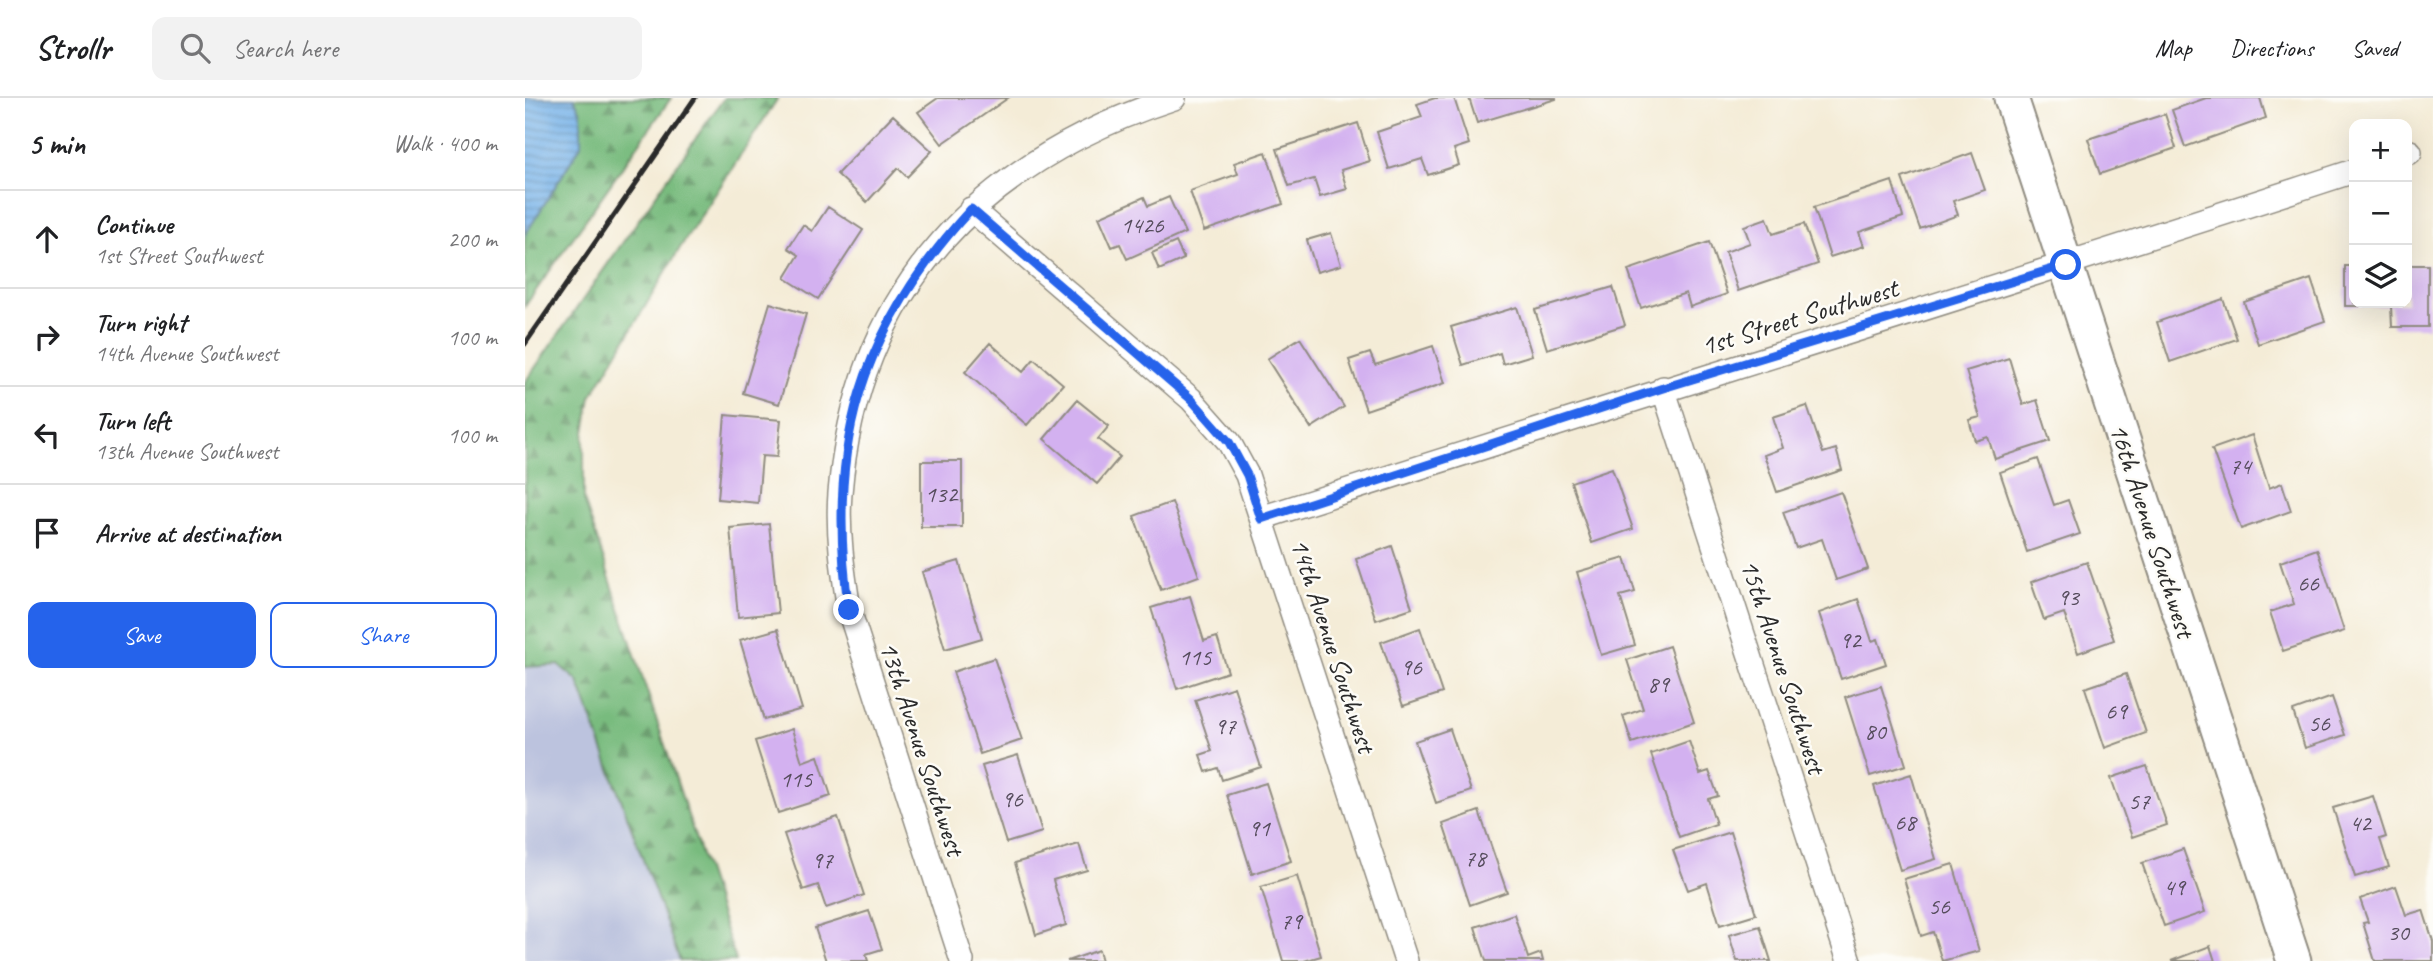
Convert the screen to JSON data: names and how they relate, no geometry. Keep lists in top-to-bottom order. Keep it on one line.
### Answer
{"streets":{"street":["1st Street Southwest","16th Avenue Southwest","14th Avenue Southwest","15th Avenue Southwest","13th Avenue Southwest"]},"crossings":[["1st Street Southwest","16th Avenue Southwest"],["1st Street Southwest","14th Avenue Southwest"],["1st Street Southwest","15th Avenue Southwest"],["14th Avenue Southwest","13th Avenue Southwest"]],"house_numbers":["1426","74","132","66","93","92","115","96","89","69","56","97","80","115","96","57","68","42","91","78","97","49","56","79","30"],"page":{"header":"Strollr","search":"Search here","nav":["Map","Directions","Saved"],"heading":["5 min","Walk · 400 m"],"map_buttons":["+","−"],"list":[["Continue","1st Street Southwest","200 m"],["Turn right","14th Avenue Southwest","100 m"],["Turn left","13th Avenue Southwest","100 m"],"Arrive at destination"],"buttons":["Save","Share"]}}
